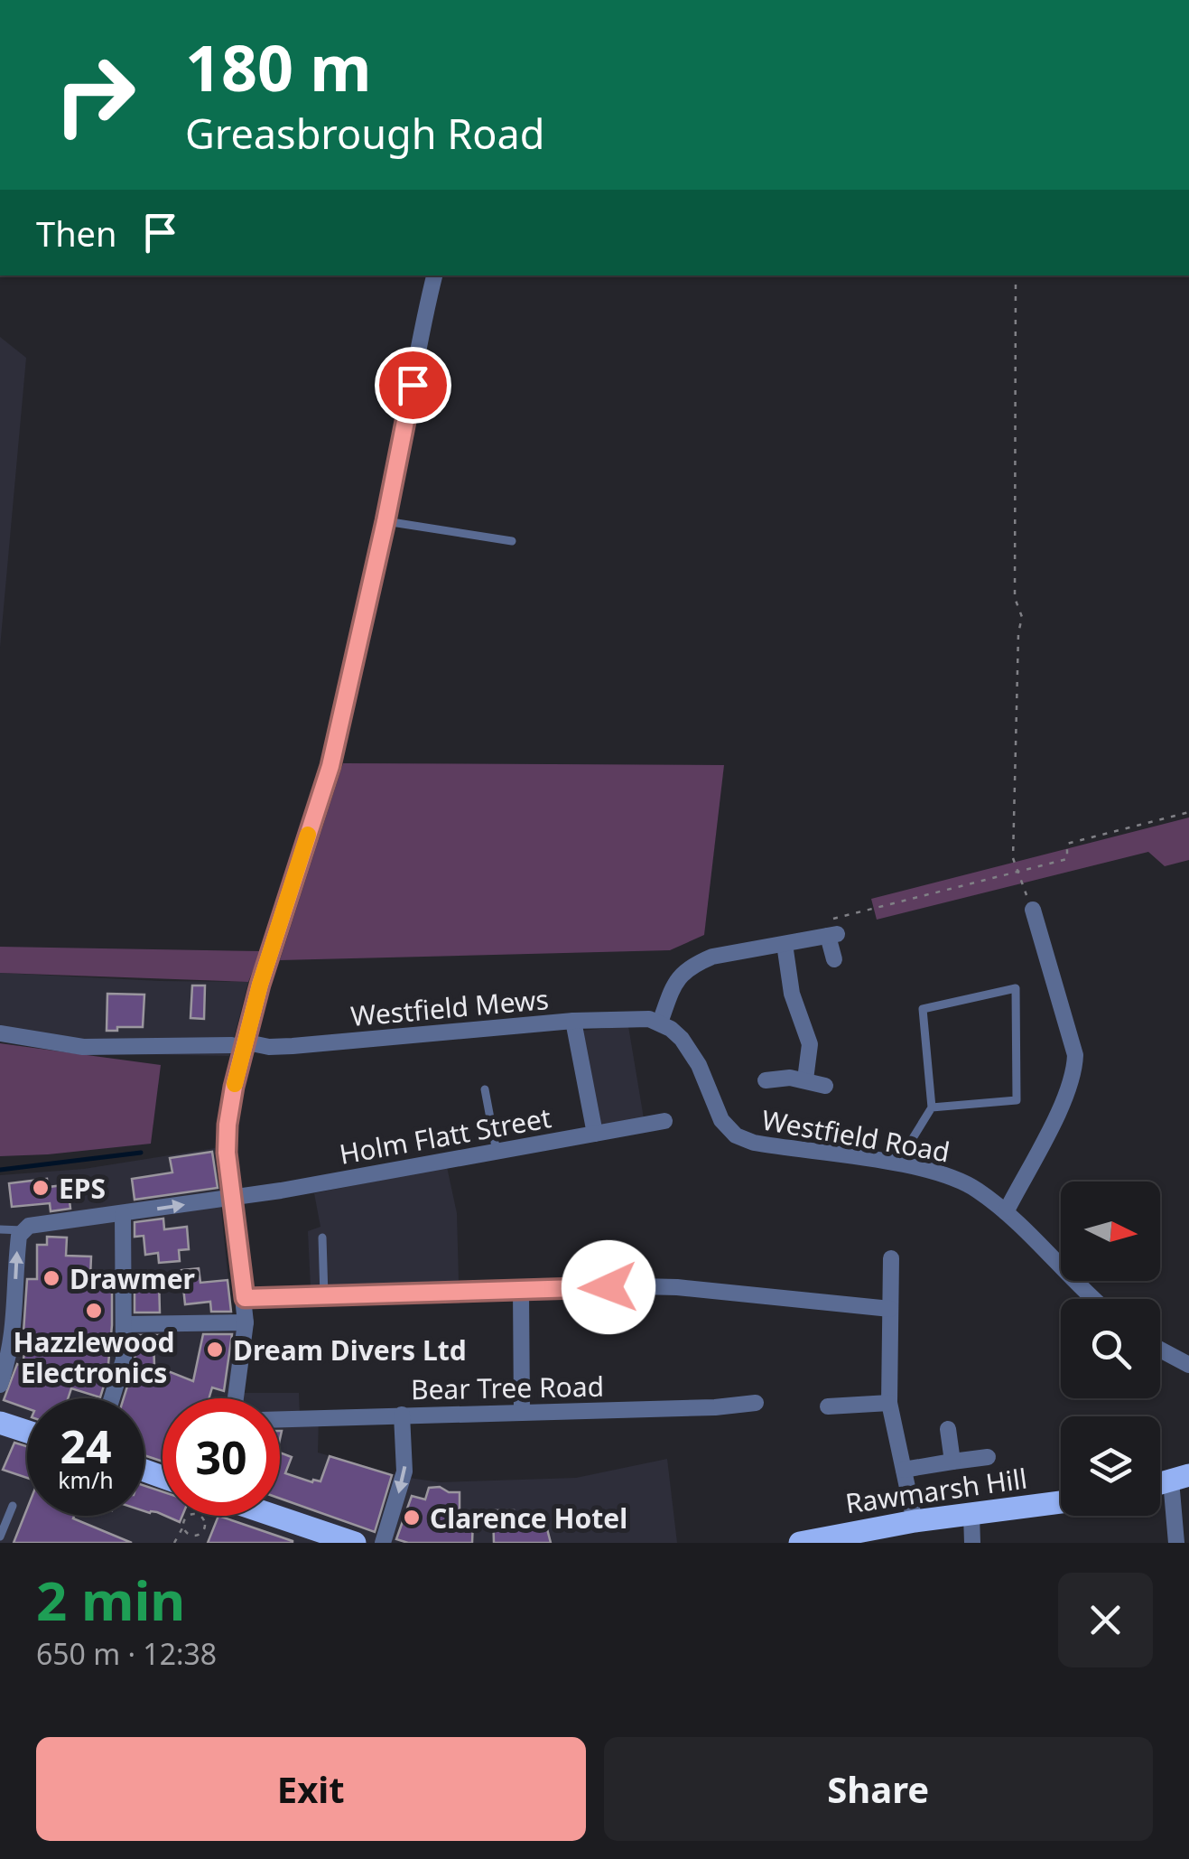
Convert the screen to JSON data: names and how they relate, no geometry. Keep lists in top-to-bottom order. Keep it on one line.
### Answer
{"streets":{"main road":["Rawmarsh Hill"],"street":["Westfield Mews","Holm Flatt Street","Westfield Road","Bear Tree Road"]},"crossings":[["Westfield Mews","Westfield Road"]],"places":["EPS","Drawmer","Hazzlewood Electronics","Dream Divers Ltd","Clarence Hotel"],"north":"right","page":{"turn":["180 m","Greasbrough Road"],"then":"Then","speed":"24 km/h","limit":"30","heading":["2 min","650 m · 12:38"],"buttons":["Exit","Share"]}}
